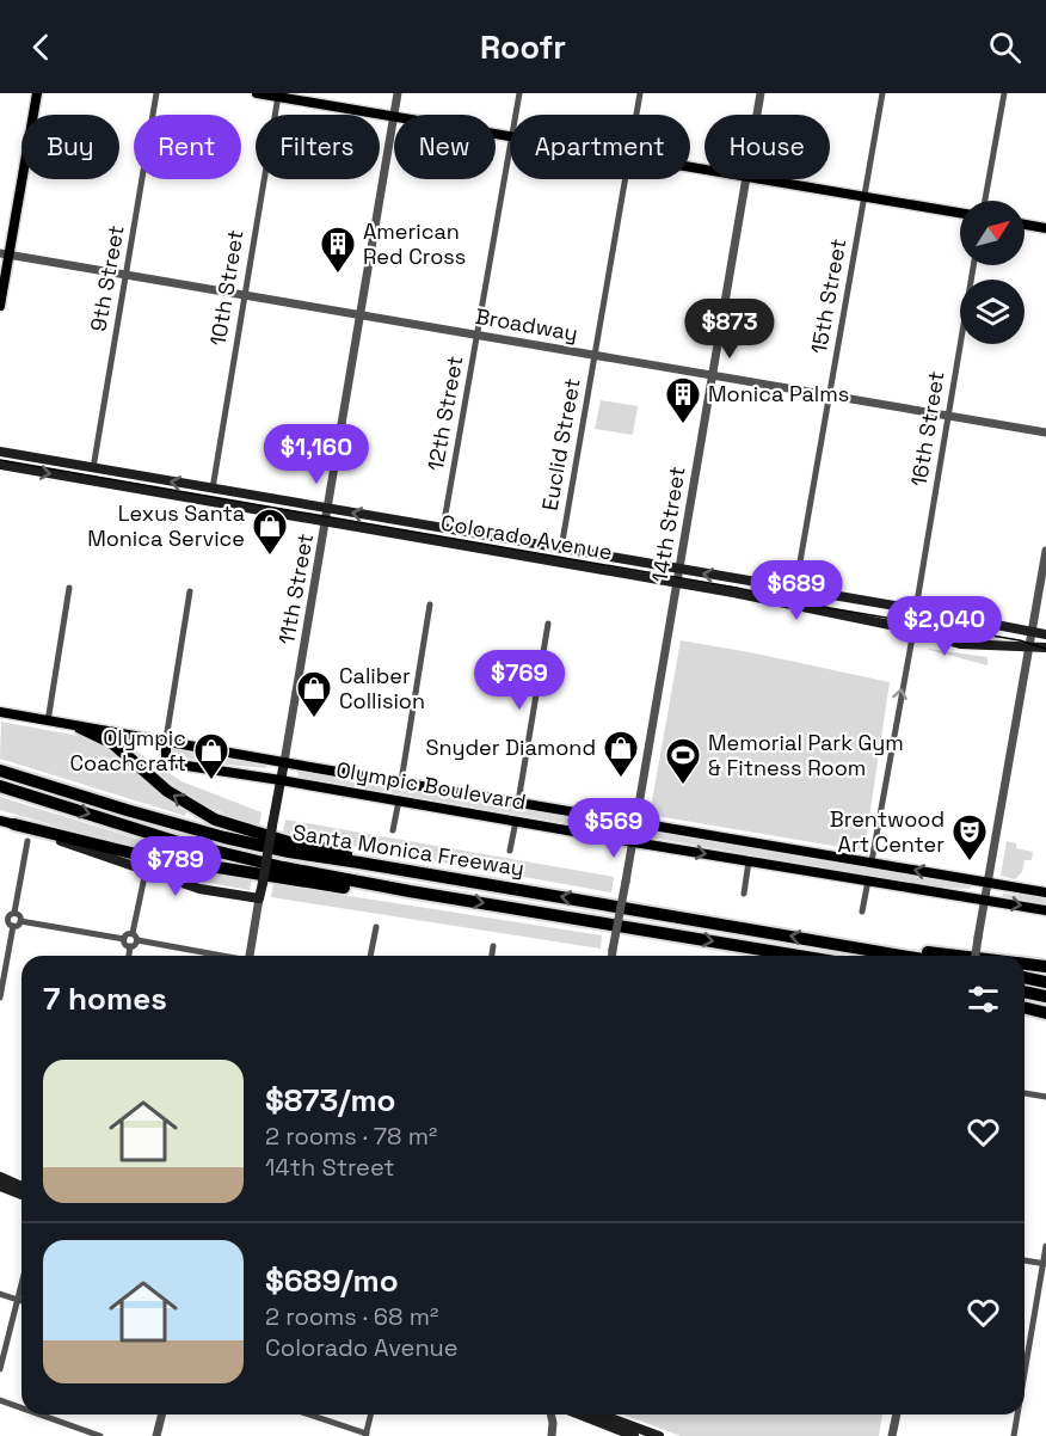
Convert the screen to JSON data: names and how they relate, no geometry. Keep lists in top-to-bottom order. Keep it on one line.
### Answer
{"streets":{"highway":["Santa Monica Freeway"],"main road":["Colorado Avenue","11th Street","Olympic Boulevard"],"street":["9th Street","10th Street","15th Street","Broadway","12th Street","16th Street","Euclid Street","14th Street"]},"crossings":[["9th Street","Broadway"],["9th Street","Colorado Avenue"],["10th Street","Broadway"],["10th Street","Colorado Avenue"],["15th Street","Broadway"],["15th Street","Colorado Avenue"],["Broadway","12th Street"],["Broadway","16th Street"],["Broadway","Euclid Street"],["Broadway","14th Street"],["Broadway","11th Street"],["12th Street","Colorado Avenue"],["16th Street","Colorado Avenue"],["Euclid Street","Colorado Avenue"],["14th Street","Colorado Avenue"],["14th Street","Olympic Boulevard"],["Colorado Avenue","11th Street"],["11th Street","Olympic Boulevard"]],"places":{"building":["American Red Cross","Monica Palms"],"shop":["Lexus Santa Monica Service","Caliber Collision","Snyder Diamond","Olympic Coachcraft"],"sports":["Memorial Park Gym & Fitness Room"],"theatre":["Brentwood Art Center"]},"north":"top right","page":{"header":"Roofr","chip":["Buy","Rent","Filters","New","Apartment","House"],"price":["$873","$1,160","$689","$2,040","$769","$569","$789"],"heading":"7 homes","list":[{"name":"$873/mo","note":"2 rooms · 78 m² · 14th Street"},{"name":"$689/mo","note":"2 rooms · 68 m² · Colorado Avenue"}]}}
